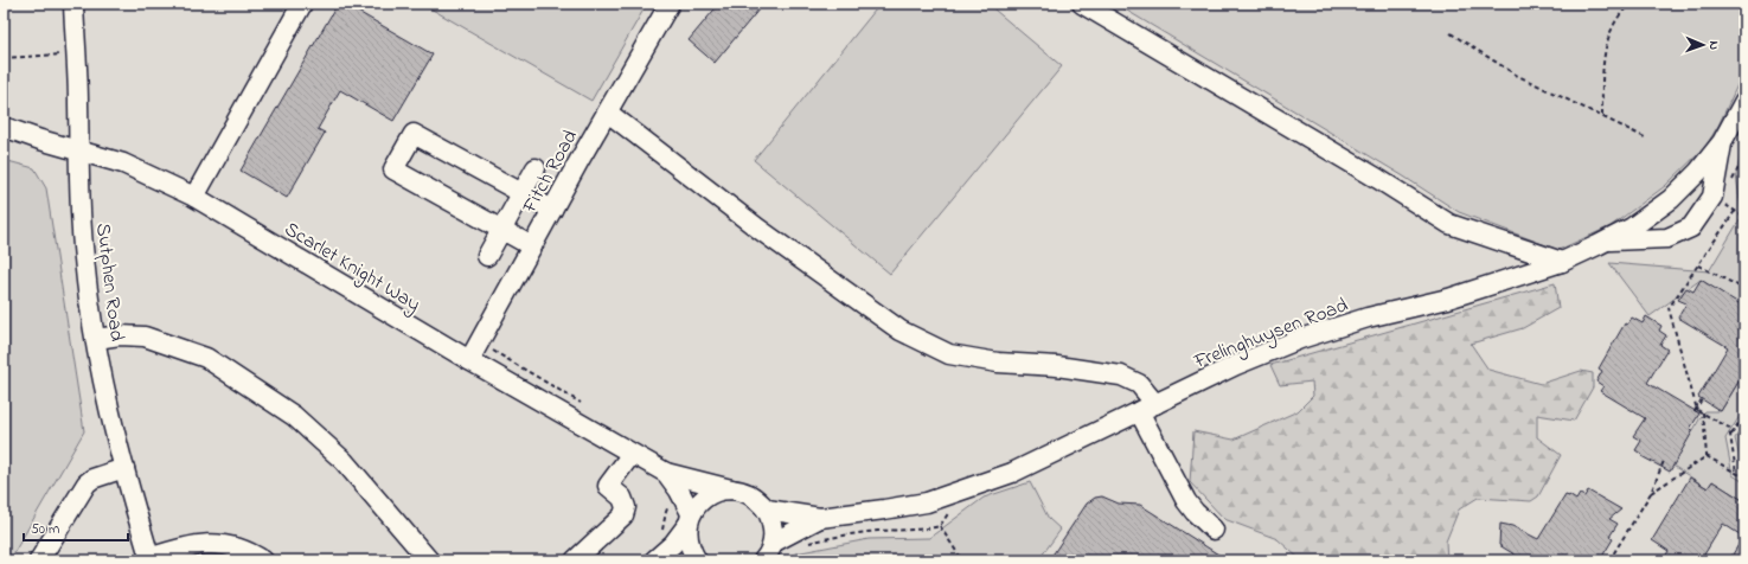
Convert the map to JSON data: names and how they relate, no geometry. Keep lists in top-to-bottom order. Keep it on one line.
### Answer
{"streets":{"street":["Fitch Road","Scarlet Knight Way","Sutphen Road","Frelinghuysen Road"]},"crossings":[["Fitch Road","Scarlet Knight Way"],["Scarlet Knight Way","Sutphen Road"]],"scale_bar":"50 m","north":"right"}
